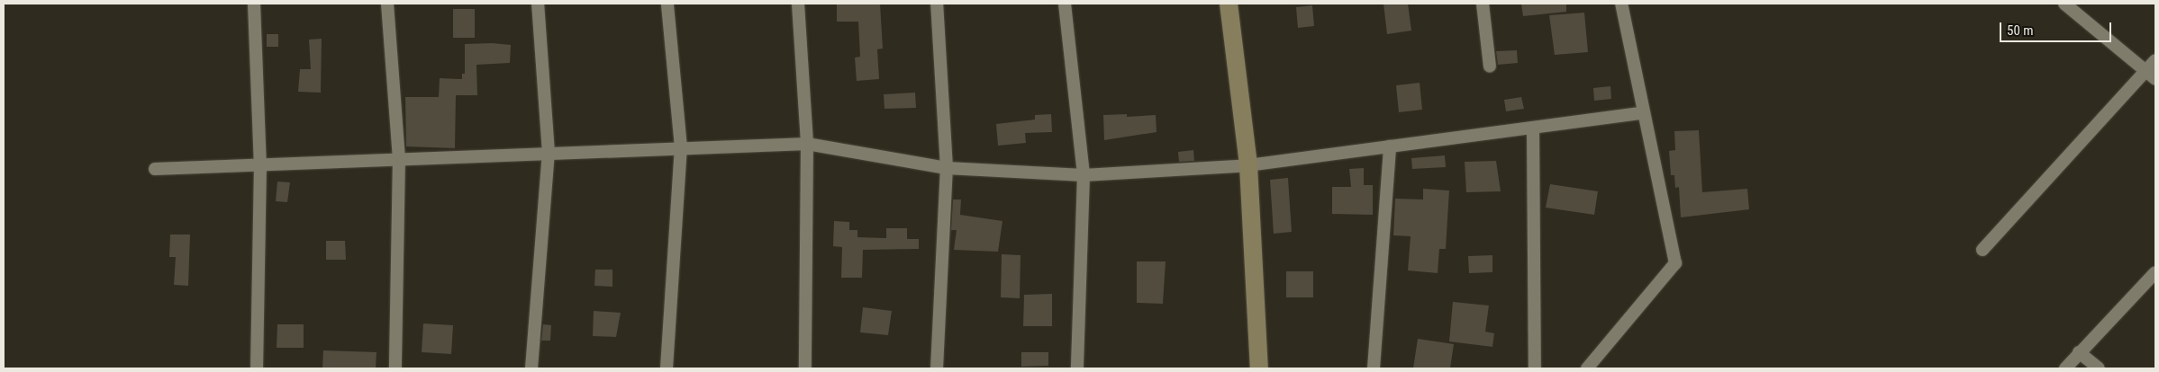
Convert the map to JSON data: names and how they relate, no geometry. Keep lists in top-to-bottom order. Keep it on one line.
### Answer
{"scale_bar":"50 m"}
